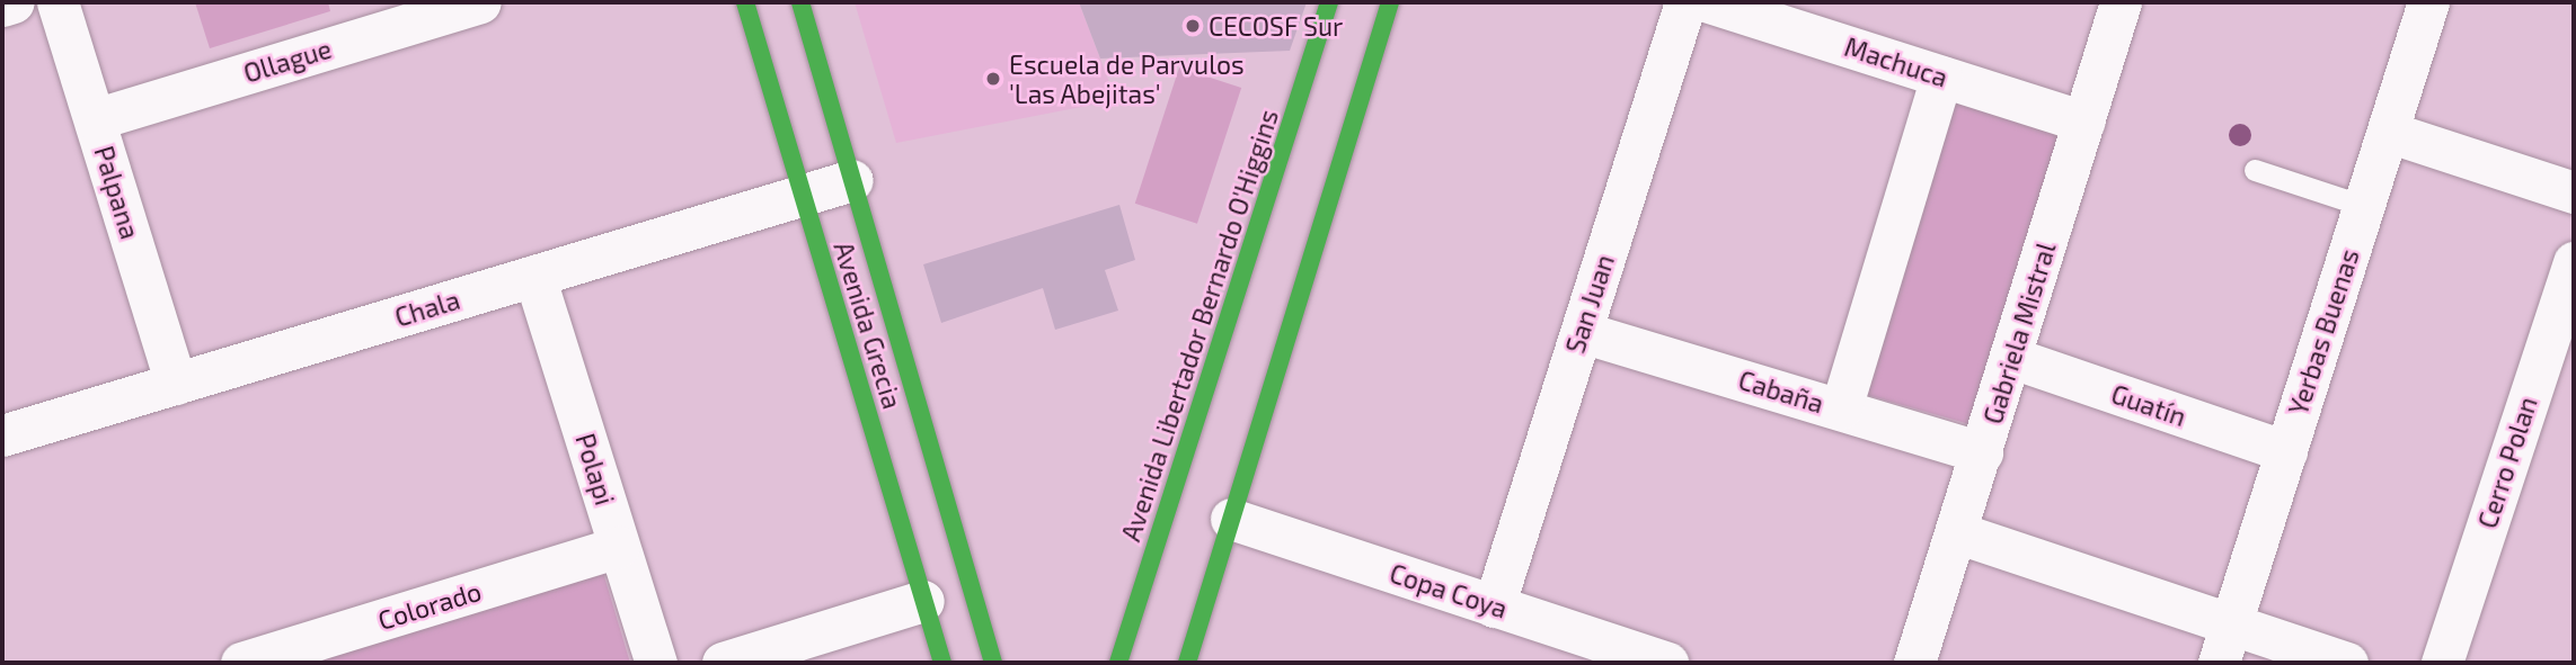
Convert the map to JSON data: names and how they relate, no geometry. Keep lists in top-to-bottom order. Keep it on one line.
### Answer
{"streets":{"main road":["Avenida Grecia","Avenida Libertador Bernardo O'Higgins"],"street":["Ollague","Machuca","Palpana","San Juan","Chala","Yerbas Buenas","Gabriela Mistral","Cabaña","Guatín","Cerro Polan","Polapi","Copa Coya","Colorado"]},"crossings":[["Ollague","Palpana"],["Machuca","Gabriela Mistral"],["Palpana","Chala"],["San Juan","Cabaña"],["San Juan","Copa Coya"],["Chala","Avenida Grecia"],["Chala","Polapi"],["Yerbas Buenas","Guatín"],["Gabriela Mistral","Cabaña"],["Gabriela Mistral","Guatín"],["Polapi","Colorado"]],"places":["CECOSF Sur","Escuela de Parvulos 'Las Abejitas'"]}
